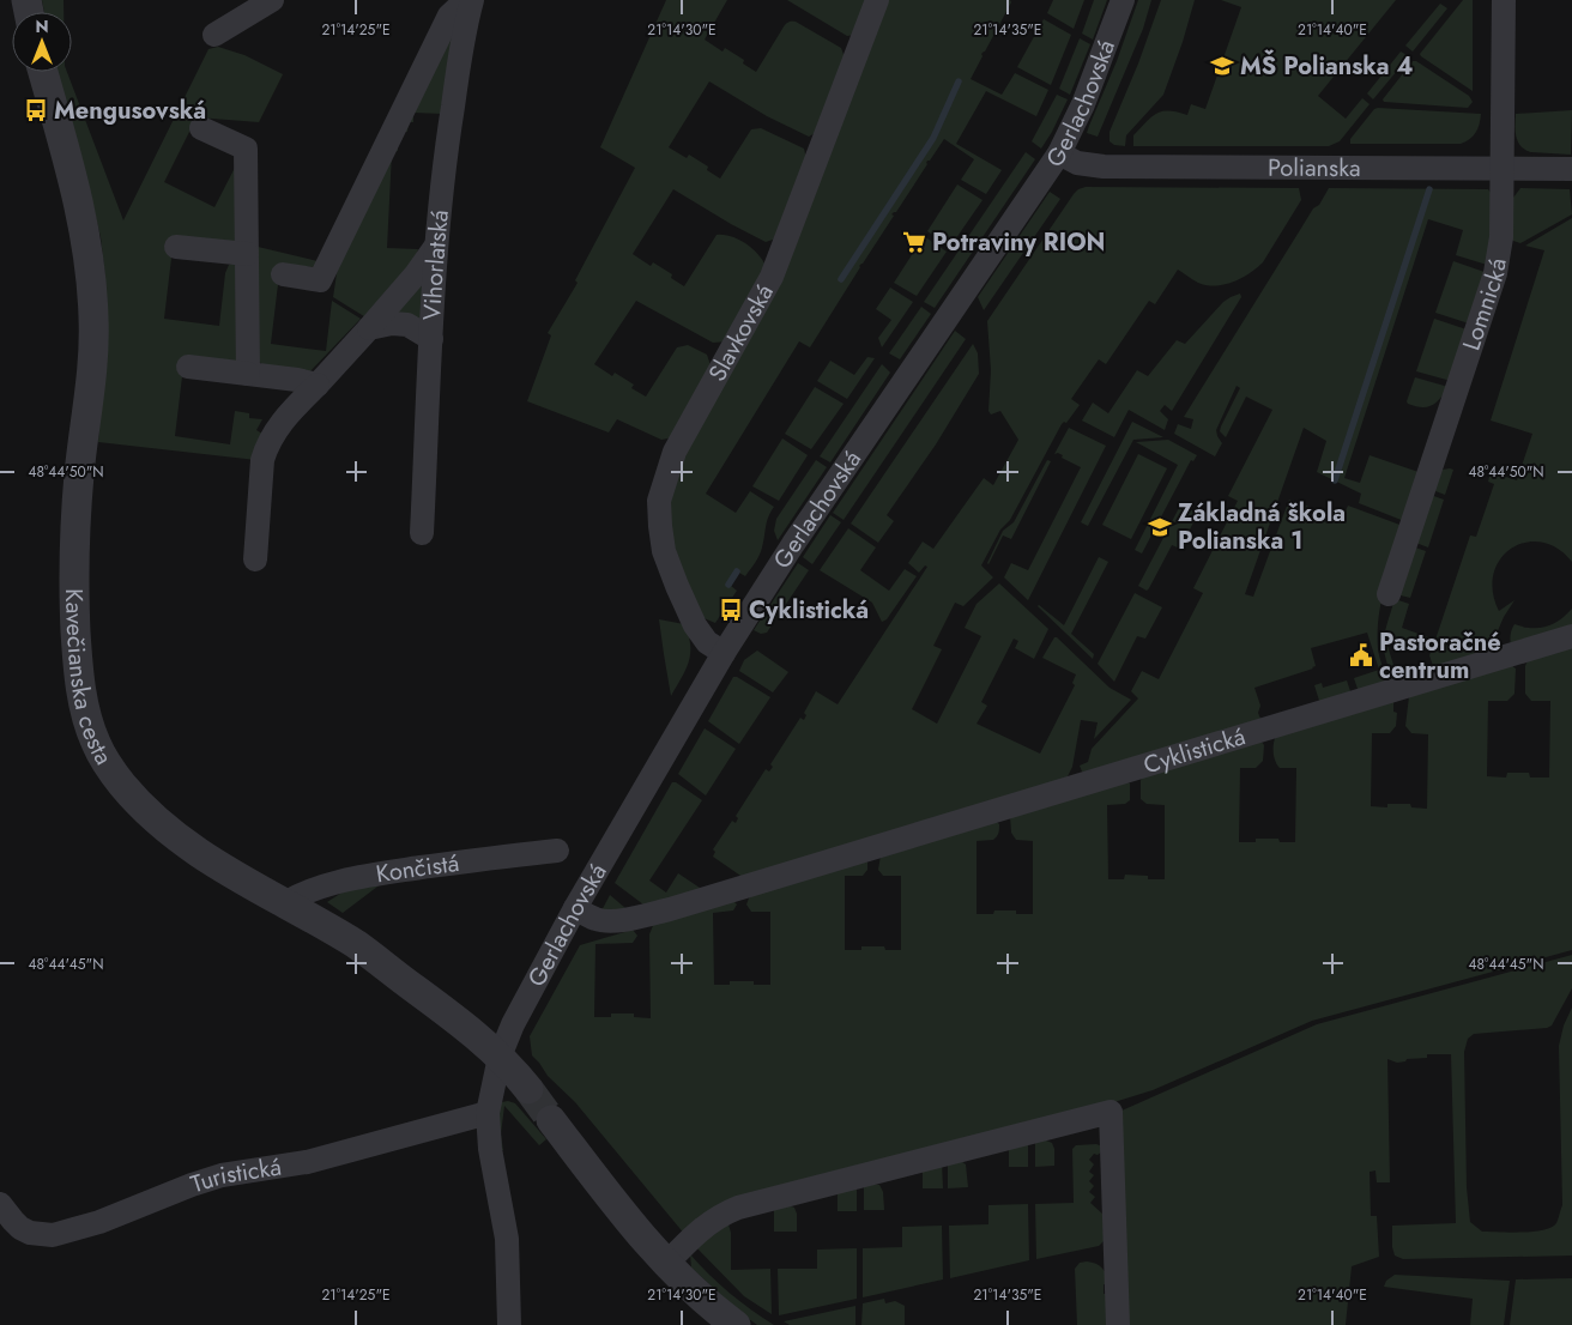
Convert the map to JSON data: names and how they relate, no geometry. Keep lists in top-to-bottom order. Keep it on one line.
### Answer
{"streets":{"street":["Gerlachovská","Polianska","Vihorlatská","Lomnická","Slavkovská","Kavečianska cesta","Cyklistická","Končistá","Turistická"]},"crossings":[["Gerlachovská","Polianska"],["Gerlachovská","Slavkovská"],["Gerlachovská","Kavečianska cesta"],["Gerlachovská","Cyklistická"],["Polianska","Lomnická"],["Kavečianska cesta","Končistá"]],"places":{"school or university":["MŠ Polianska 4","Základná škola Polianska 1"],"bus stop":["Mengusovská","Cyklistická"],"supermarket":["Potraviny RION"],"public building":["Pastoračné centrum"]},"north":"top","coordinates":["21°14'25\"E","21°14'30\"E","21°14'35\"E","21°14'40\"E","48°44'50\"N","48°44'45\"N"]}
